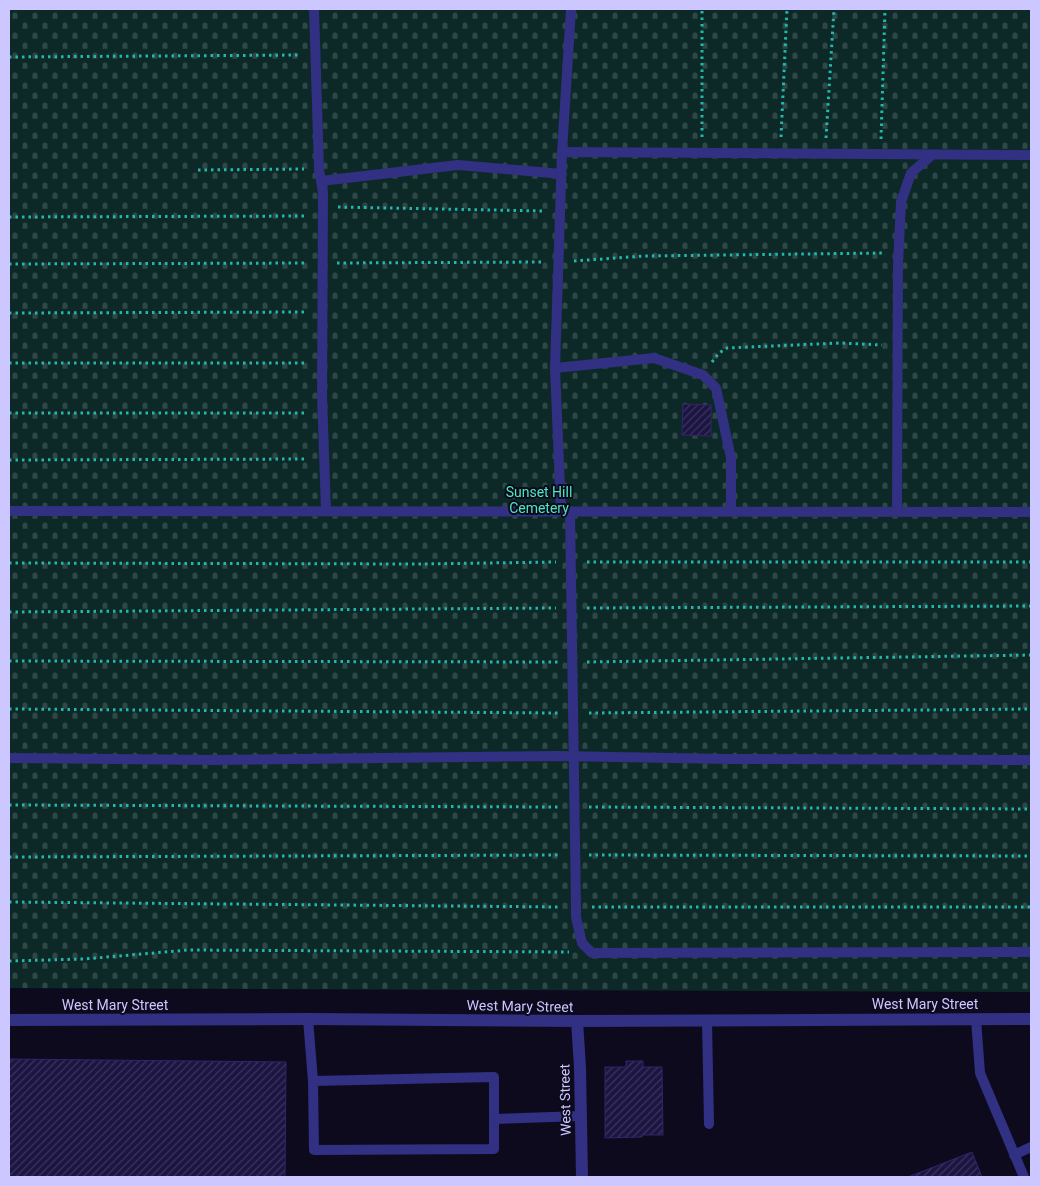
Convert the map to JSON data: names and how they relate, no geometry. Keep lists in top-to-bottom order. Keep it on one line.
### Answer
{"streets":{"street":["West Mary Street","West Street"]},"crossings":[["West Mary Street","West Street"]],"parks":["Sunset Hill Cemetery"]}
